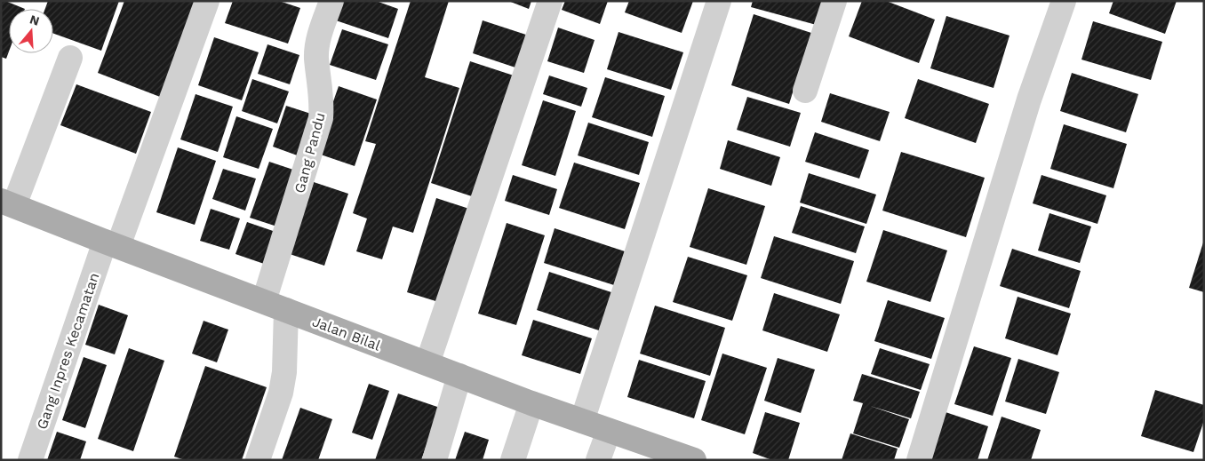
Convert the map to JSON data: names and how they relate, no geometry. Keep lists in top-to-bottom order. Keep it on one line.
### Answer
{"streets":{"main road":["Jalan Bilal"],"street":["Gang Pandu","Gang Inpres Kecamatan"]},"crossings":[["Gang Pandu","Jalan Bilal"],["Jalan Bilal","Gang Inpres Kecamatan"]],"north":"top"}
